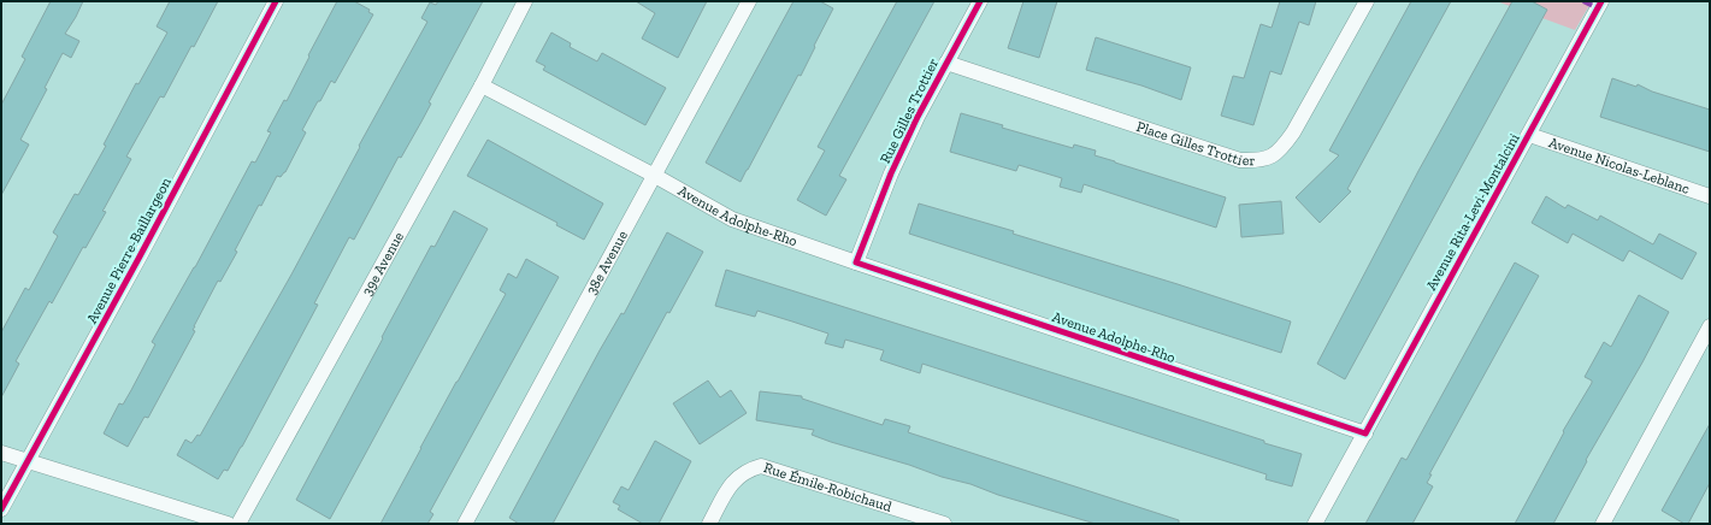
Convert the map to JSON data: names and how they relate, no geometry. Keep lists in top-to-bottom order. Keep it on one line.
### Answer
{"streets":{"street":["Rue Gilles Trottier","Place Gilles Trottier","Avenue Nicolas-Leblanc","Avenue Rita-Levi-Montalcini","Avenue Adolphe-Rho","Avenue Pierre-Baillargeon","38e Avenue","39e Avenue","Rue Émile-Robichaud"]},"crossings":[["Rue Gilles Trottier","Place Gilles Trottier"],["Rue Gilles Trottier","Avenue Adolphe-Rho"],["Avenue Nicolas-Leblanc","Avenue Rita-Levi-Montalcini"],["Avenue Rita-Levi-Montalcini","Avenue Adolphe-Rho"],["Avenue Adolphe-Rho","38e Avenue"],["Avenue Adolphe-Rho","39e Avenue"]]}
